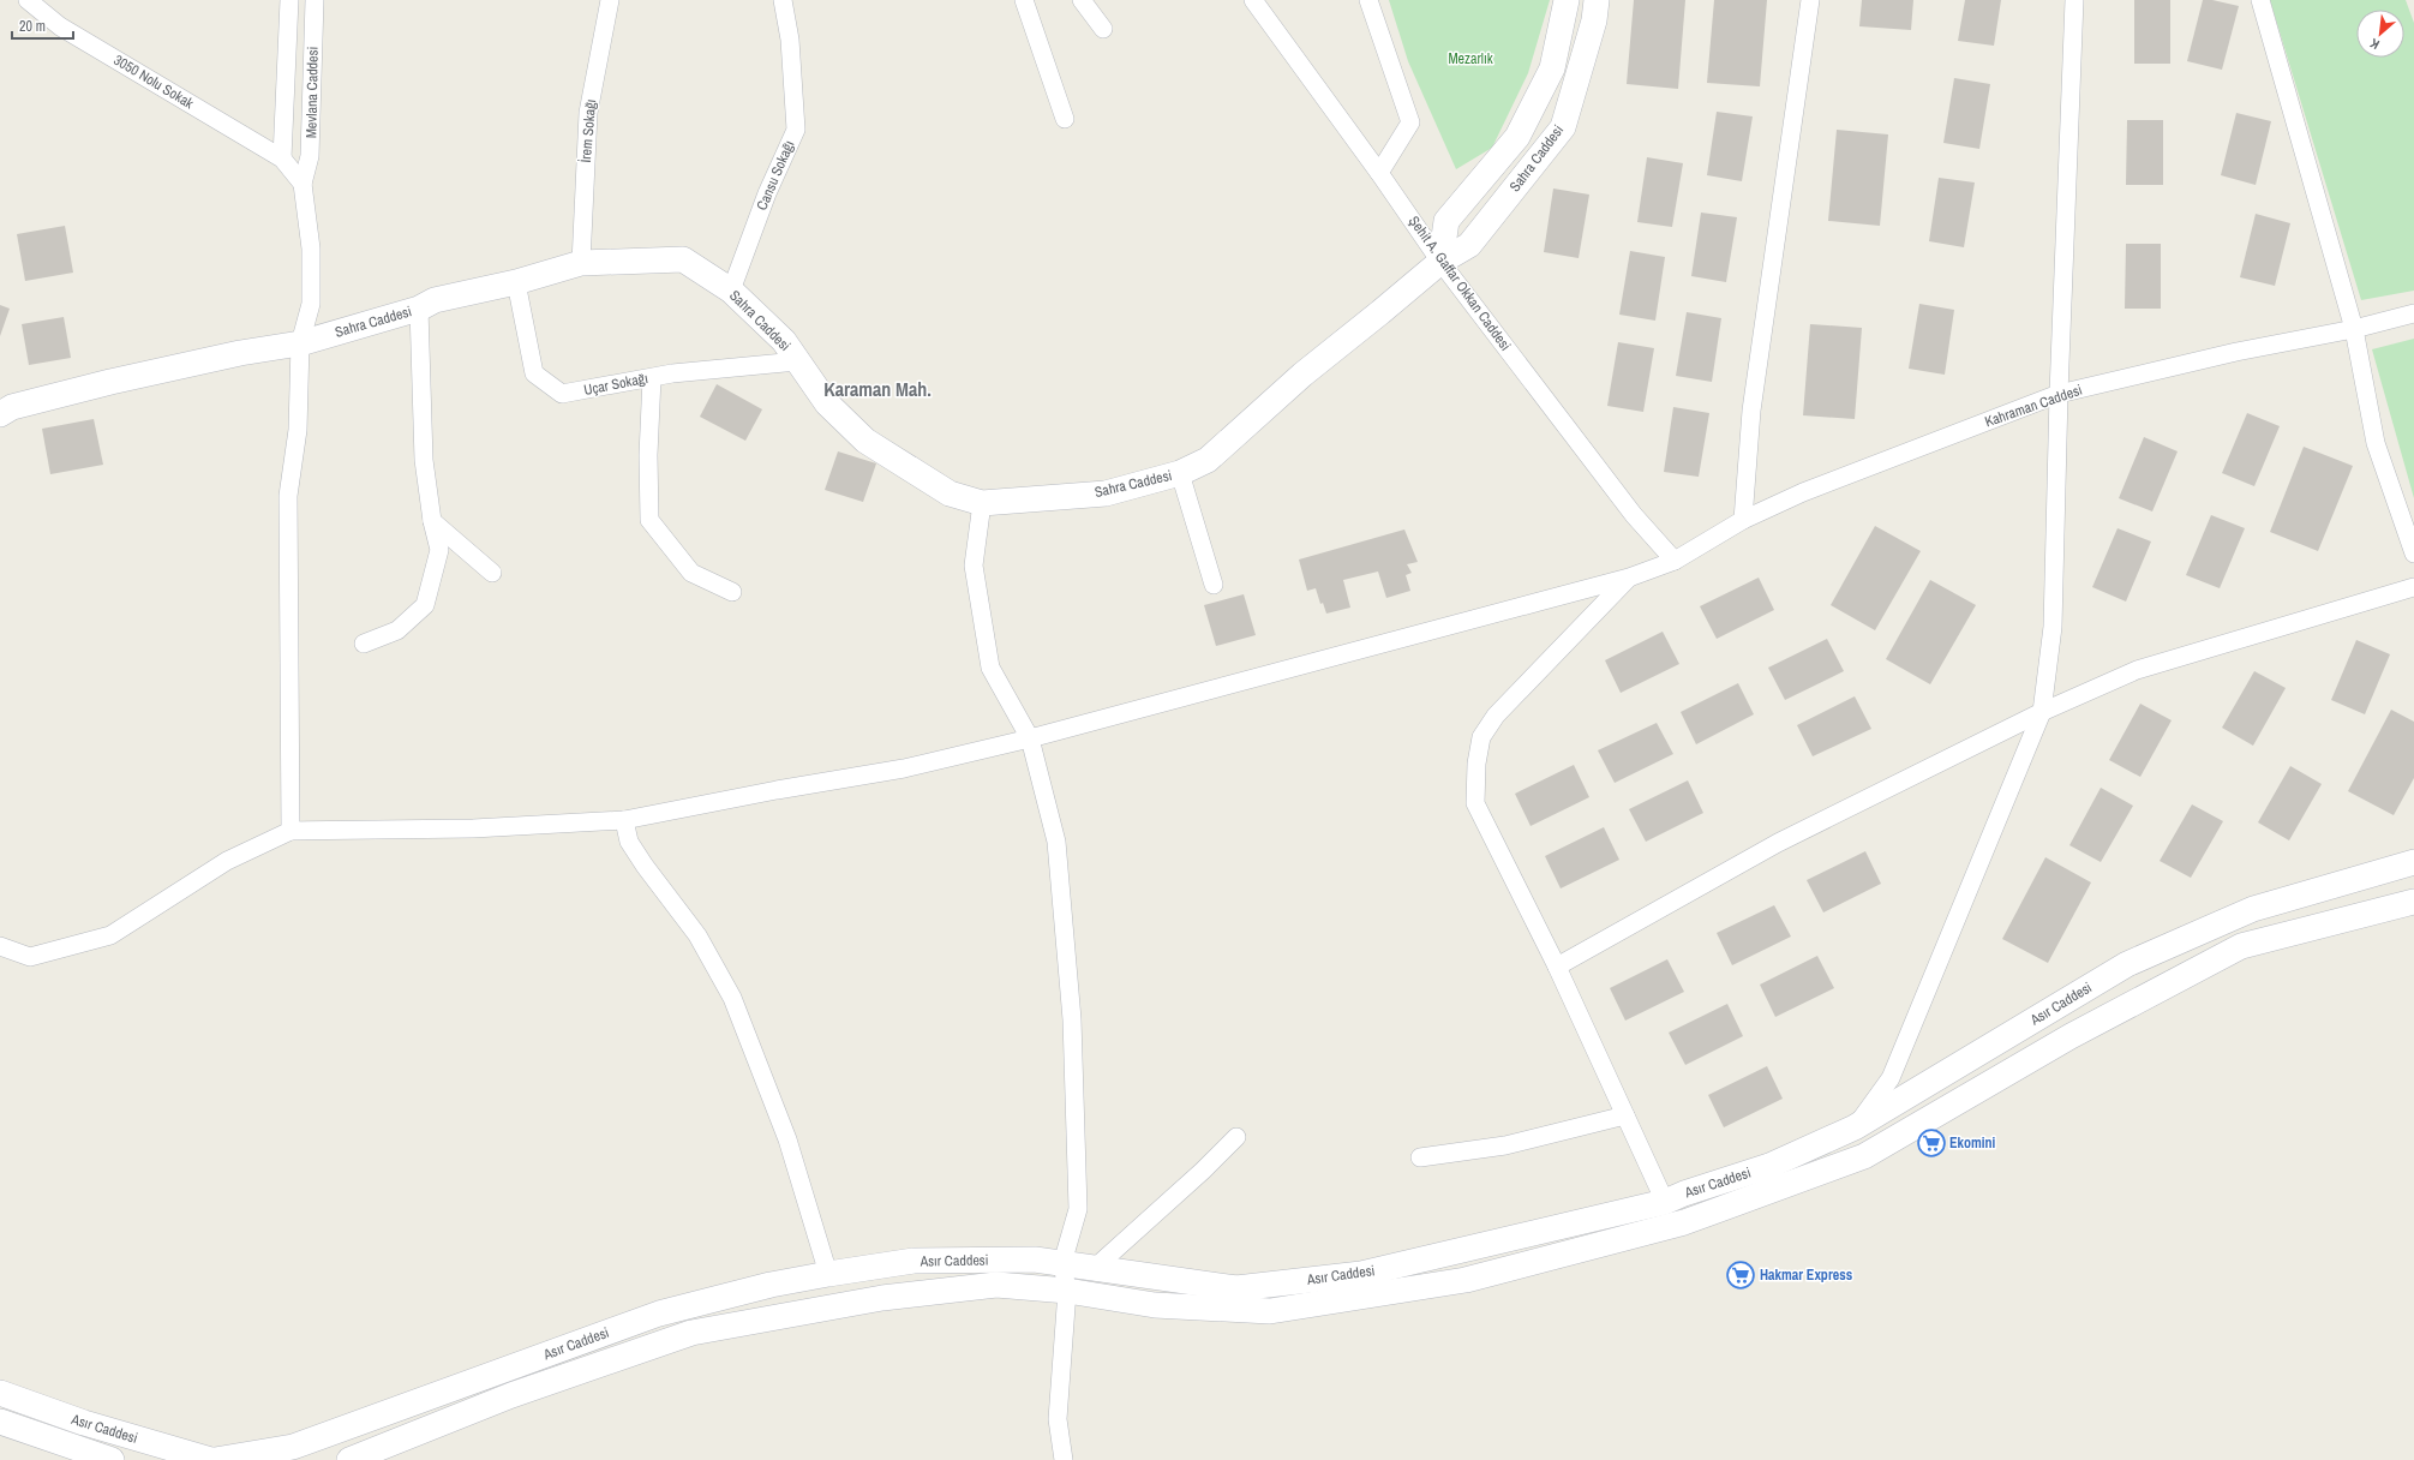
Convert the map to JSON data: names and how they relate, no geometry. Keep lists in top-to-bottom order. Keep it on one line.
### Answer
{"streets":{"street":["3050 Nolu Sokak","Mevlana Caddesi","İrem Sokağı","Sahra Caddesi","Cansu Sokağı","Şehit A. Gaffar Okkan Caddesi","Uçar Sokağı","Kahraman Caddesi","Asır Caddesi"]},"crossings":[["3050 Nolu Sokak","Mevlana Caddesi"],["İrem Sokağı","Sahra Caddesi"],["Sahra Caddesi","Cansu Sokağı"],["Sahra Caddesi","Şehit A. Gaffar Okkan Caddesi"],["Sahra Caddesi","Uçar Sokağı"],["Şehit A. Gaffar Okkan Caddesi","Kahraman Caddesi"]],"districts":["Karaman Mah."],"parks":["Mezarlık"],"places":{"supermarket":["Ekomini","Hakmar Express"]},"scale_bar":"20 m","north":"bottom left"}
